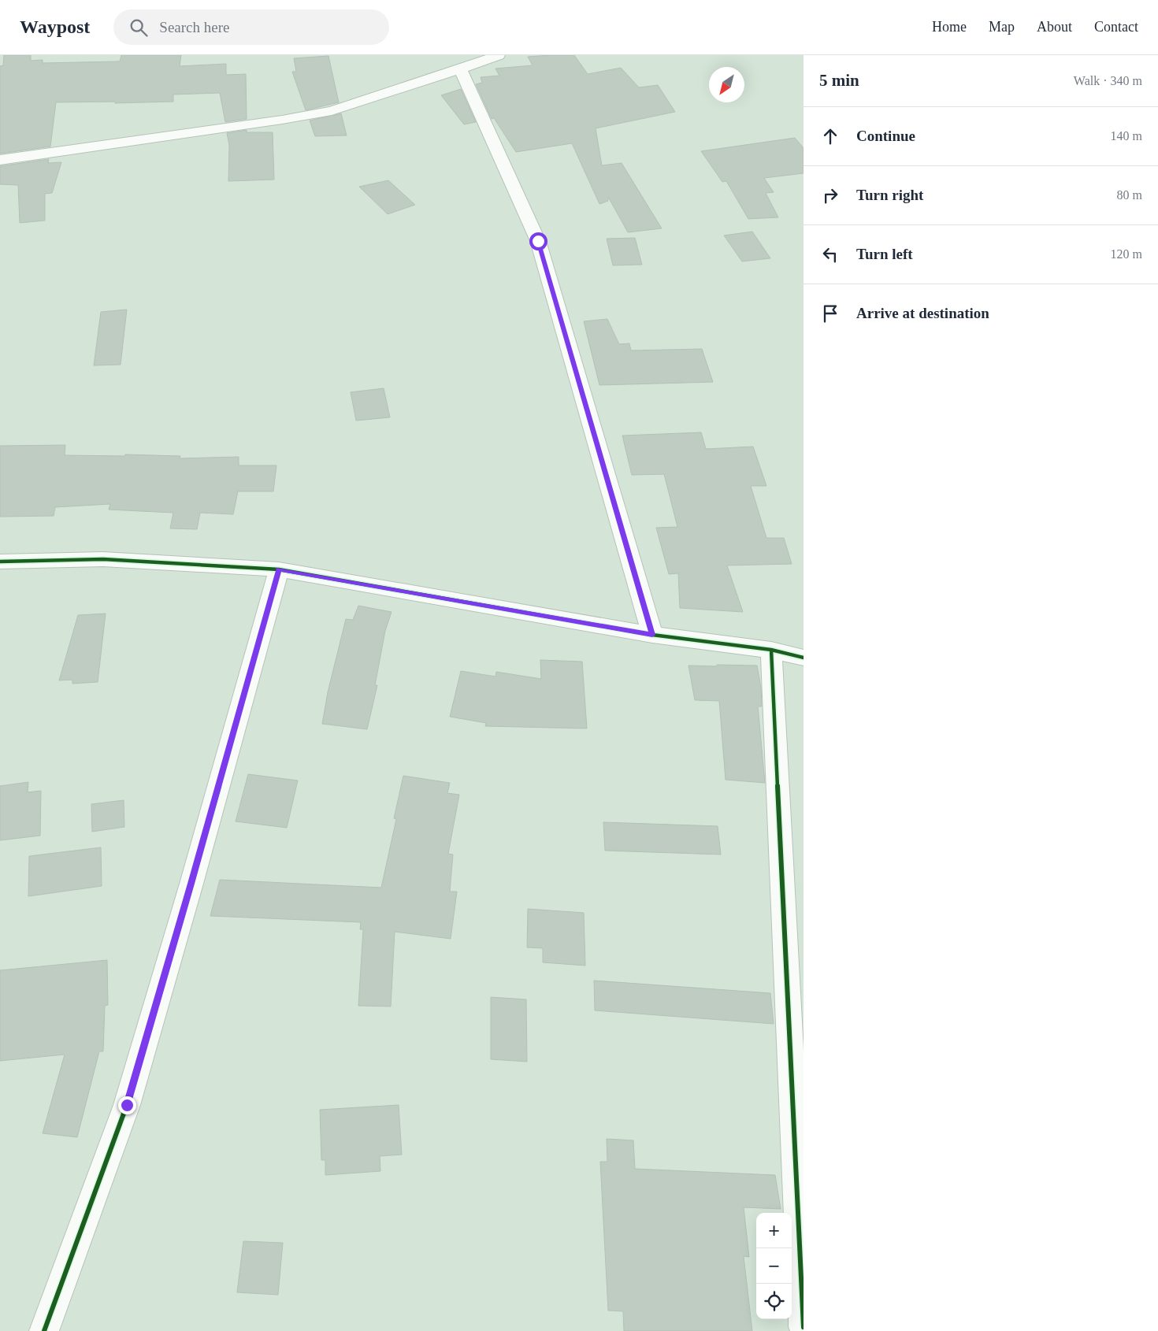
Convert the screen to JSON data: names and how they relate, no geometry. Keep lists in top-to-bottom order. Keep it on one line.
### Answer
{"north":"bottom left","page":{"header":"Waypost","search":"Search here","nav":["Home","Map","About","Contact"],"heading":["5 min","Walk · 340 m"],"list":[["Continue","140 m"],["Turn right","80 m"],["Turn left","120 m"],"Arrive at destination"],"map_buttons":["+","−"]}}
